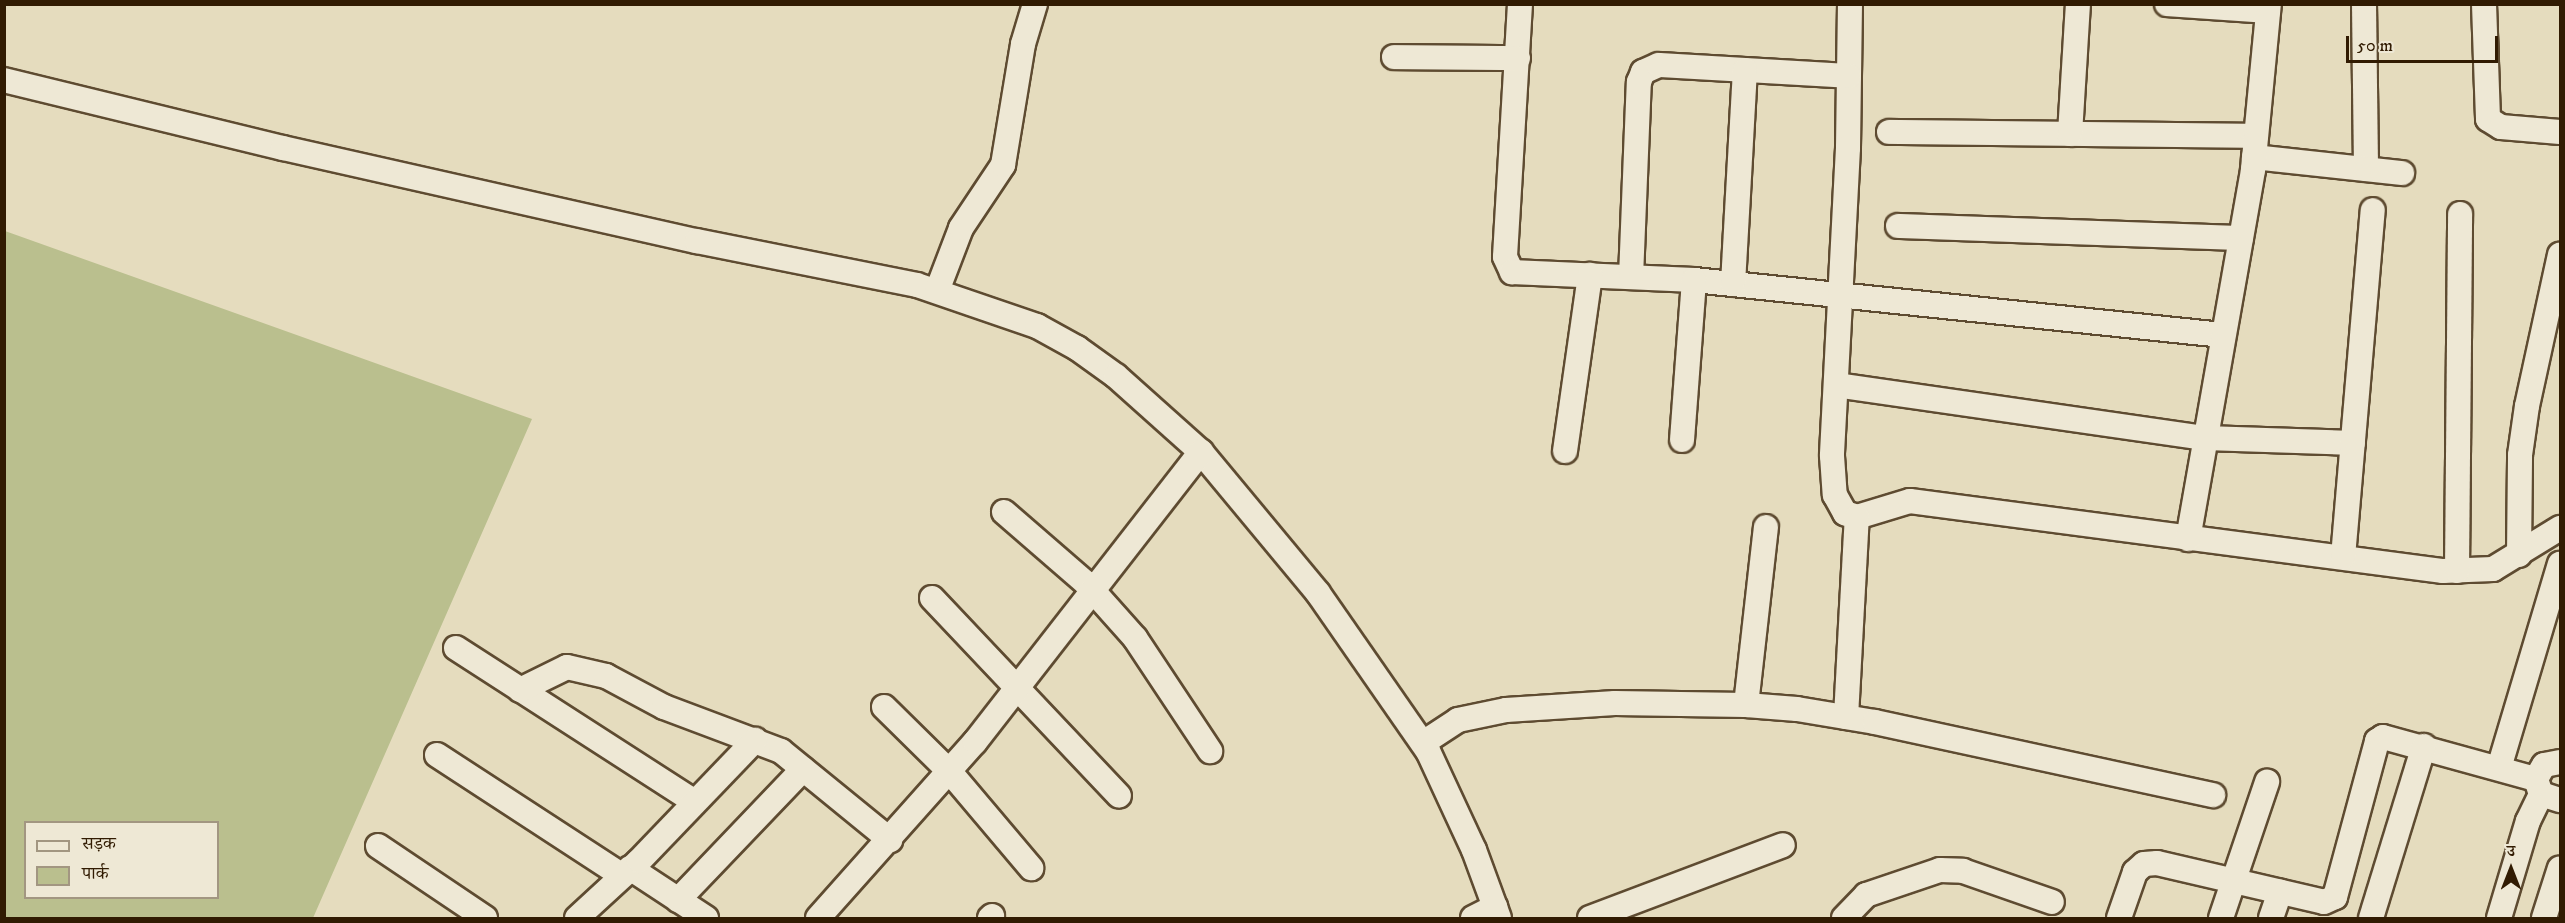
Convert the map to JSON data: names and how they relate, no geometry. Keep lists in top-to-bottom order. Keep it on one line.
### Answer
{"legend":["सड़क","पार्क"],"scale_bar":"50 m","north":"top"}
